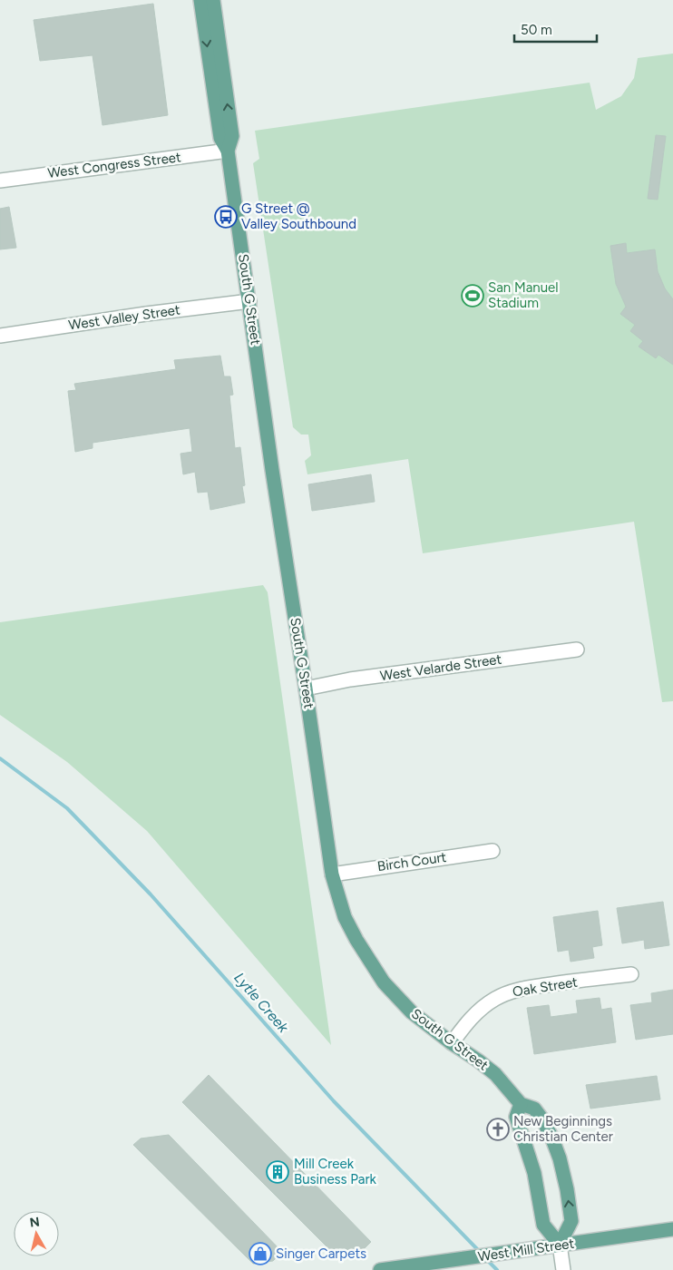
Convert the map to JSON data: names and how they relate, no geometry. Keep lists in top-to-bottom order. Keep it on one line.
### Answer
{"streets":{"main road":["South G Street","West Mill Street"],"street":["West Congress Street","West Valley Street","West Velarde Street","Birch Court","Oak Street"]},"crossings":[["West Congress Street","South G Street"],["South G Street","West Valley Street"],["South G Street","West Velarde Street"],["South G Street","Birch Court"],["South G Street","Oak Street"],["South G Street","West Mill Street"]],"water":["Lytle Creek"],"places":{"bus stop":["G Street @ Valley Southbound"],"sports":["San Manuel Stadium"],"church":["New Beginnings Christian Center"],"building":["Mill Creek Business Park"],"shop":["Singer Carpets"]},"scale_bar":"50 m","north":"top"}
